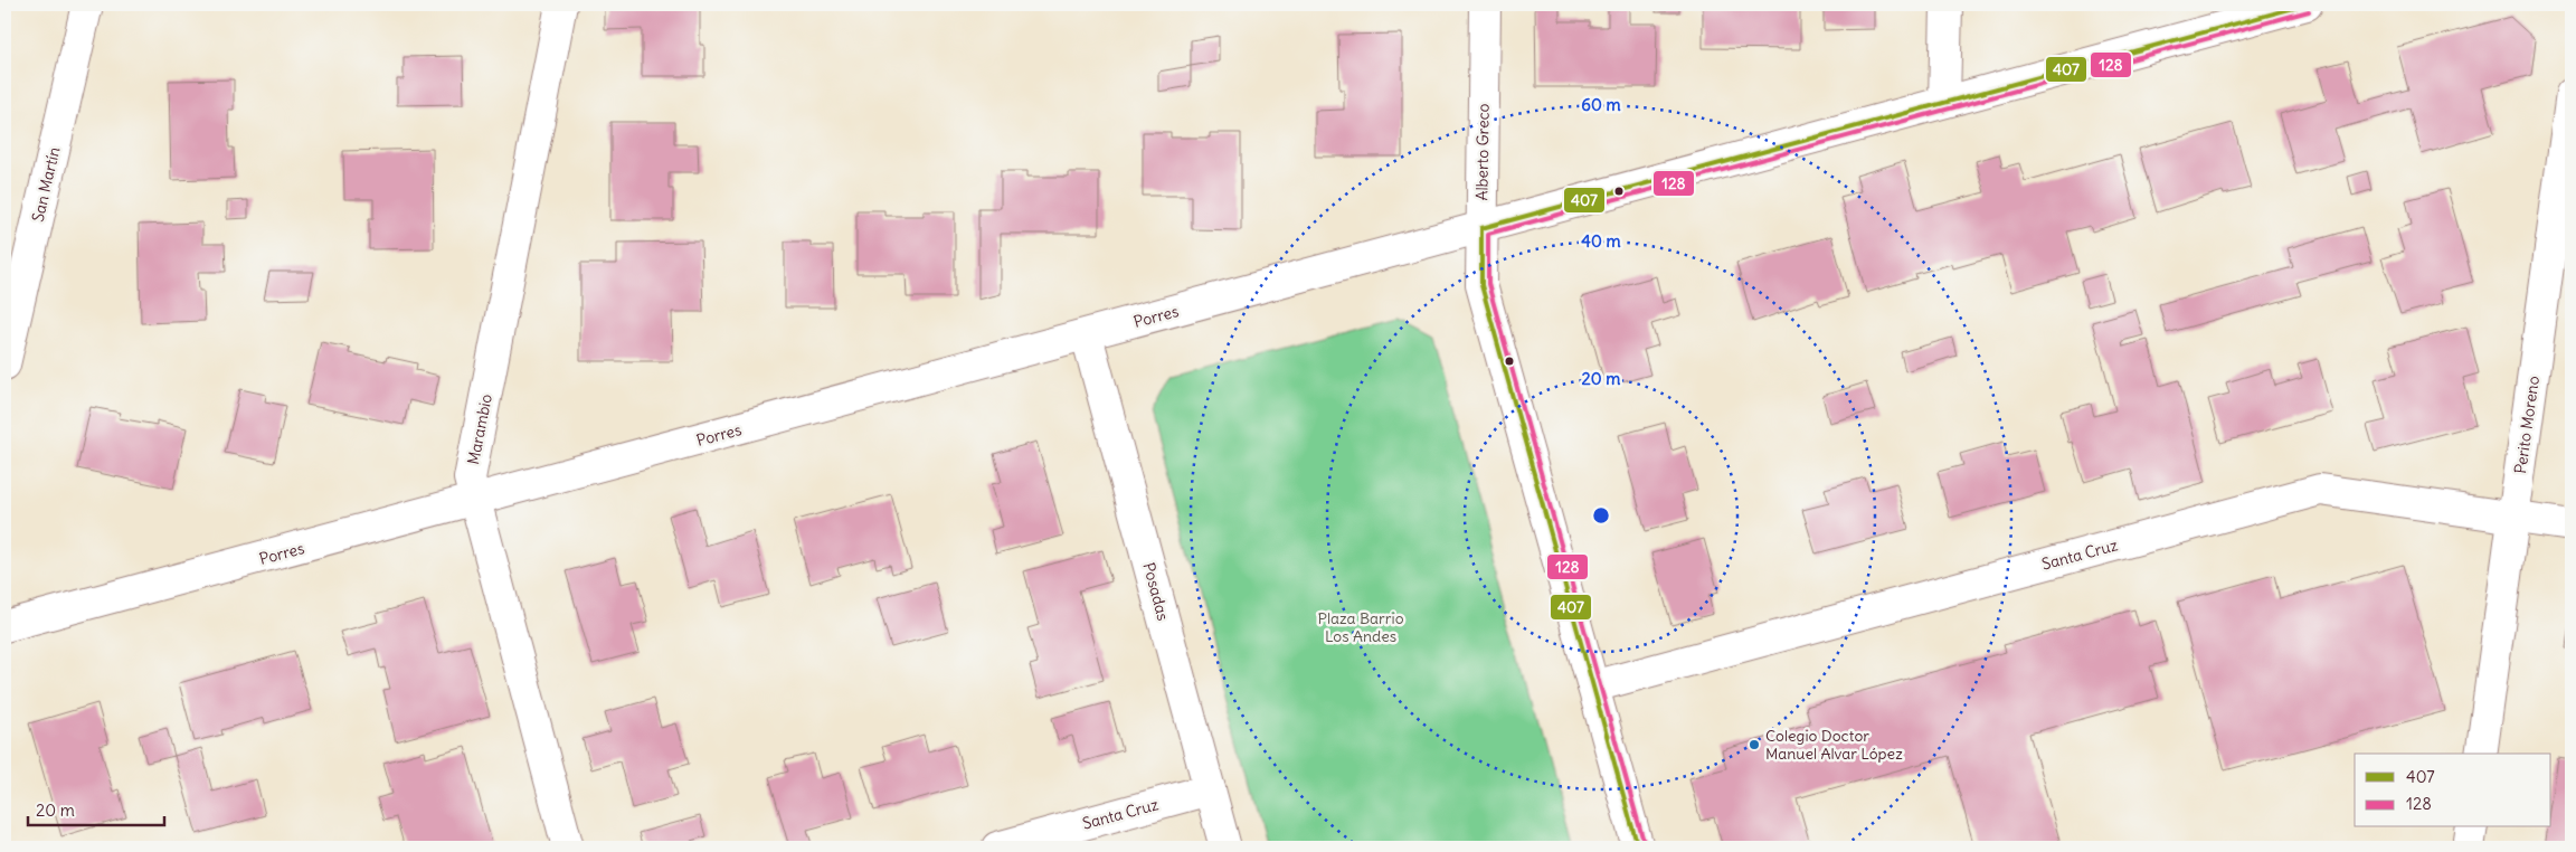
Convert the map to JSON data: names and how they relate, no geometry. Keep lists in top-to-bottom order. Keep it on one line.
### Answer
{"streets":{"street":["Alberto Greco","San Martín","Porres","Perito Moreno","Marambio","Santa Cruz","Posadas"]},"crossings":[["Alberto Greco","Porres"],["Alberto Greco","Santa Cruz"],["Porres","Marambio"],["Porres","Posadas"],["Perito Moreno","Santa Cruz"],["Santa Cruz","Posadas"]],"parks":["Plaza Barrio Los Andes"],"places":["Colegio Doctor Manuel Alvar López"],"lines":["transit line 407","transit line 128"],"legend":["407","128"],"scale_bar":"20 m","rings":["60 m","40 m","20 m"]}
